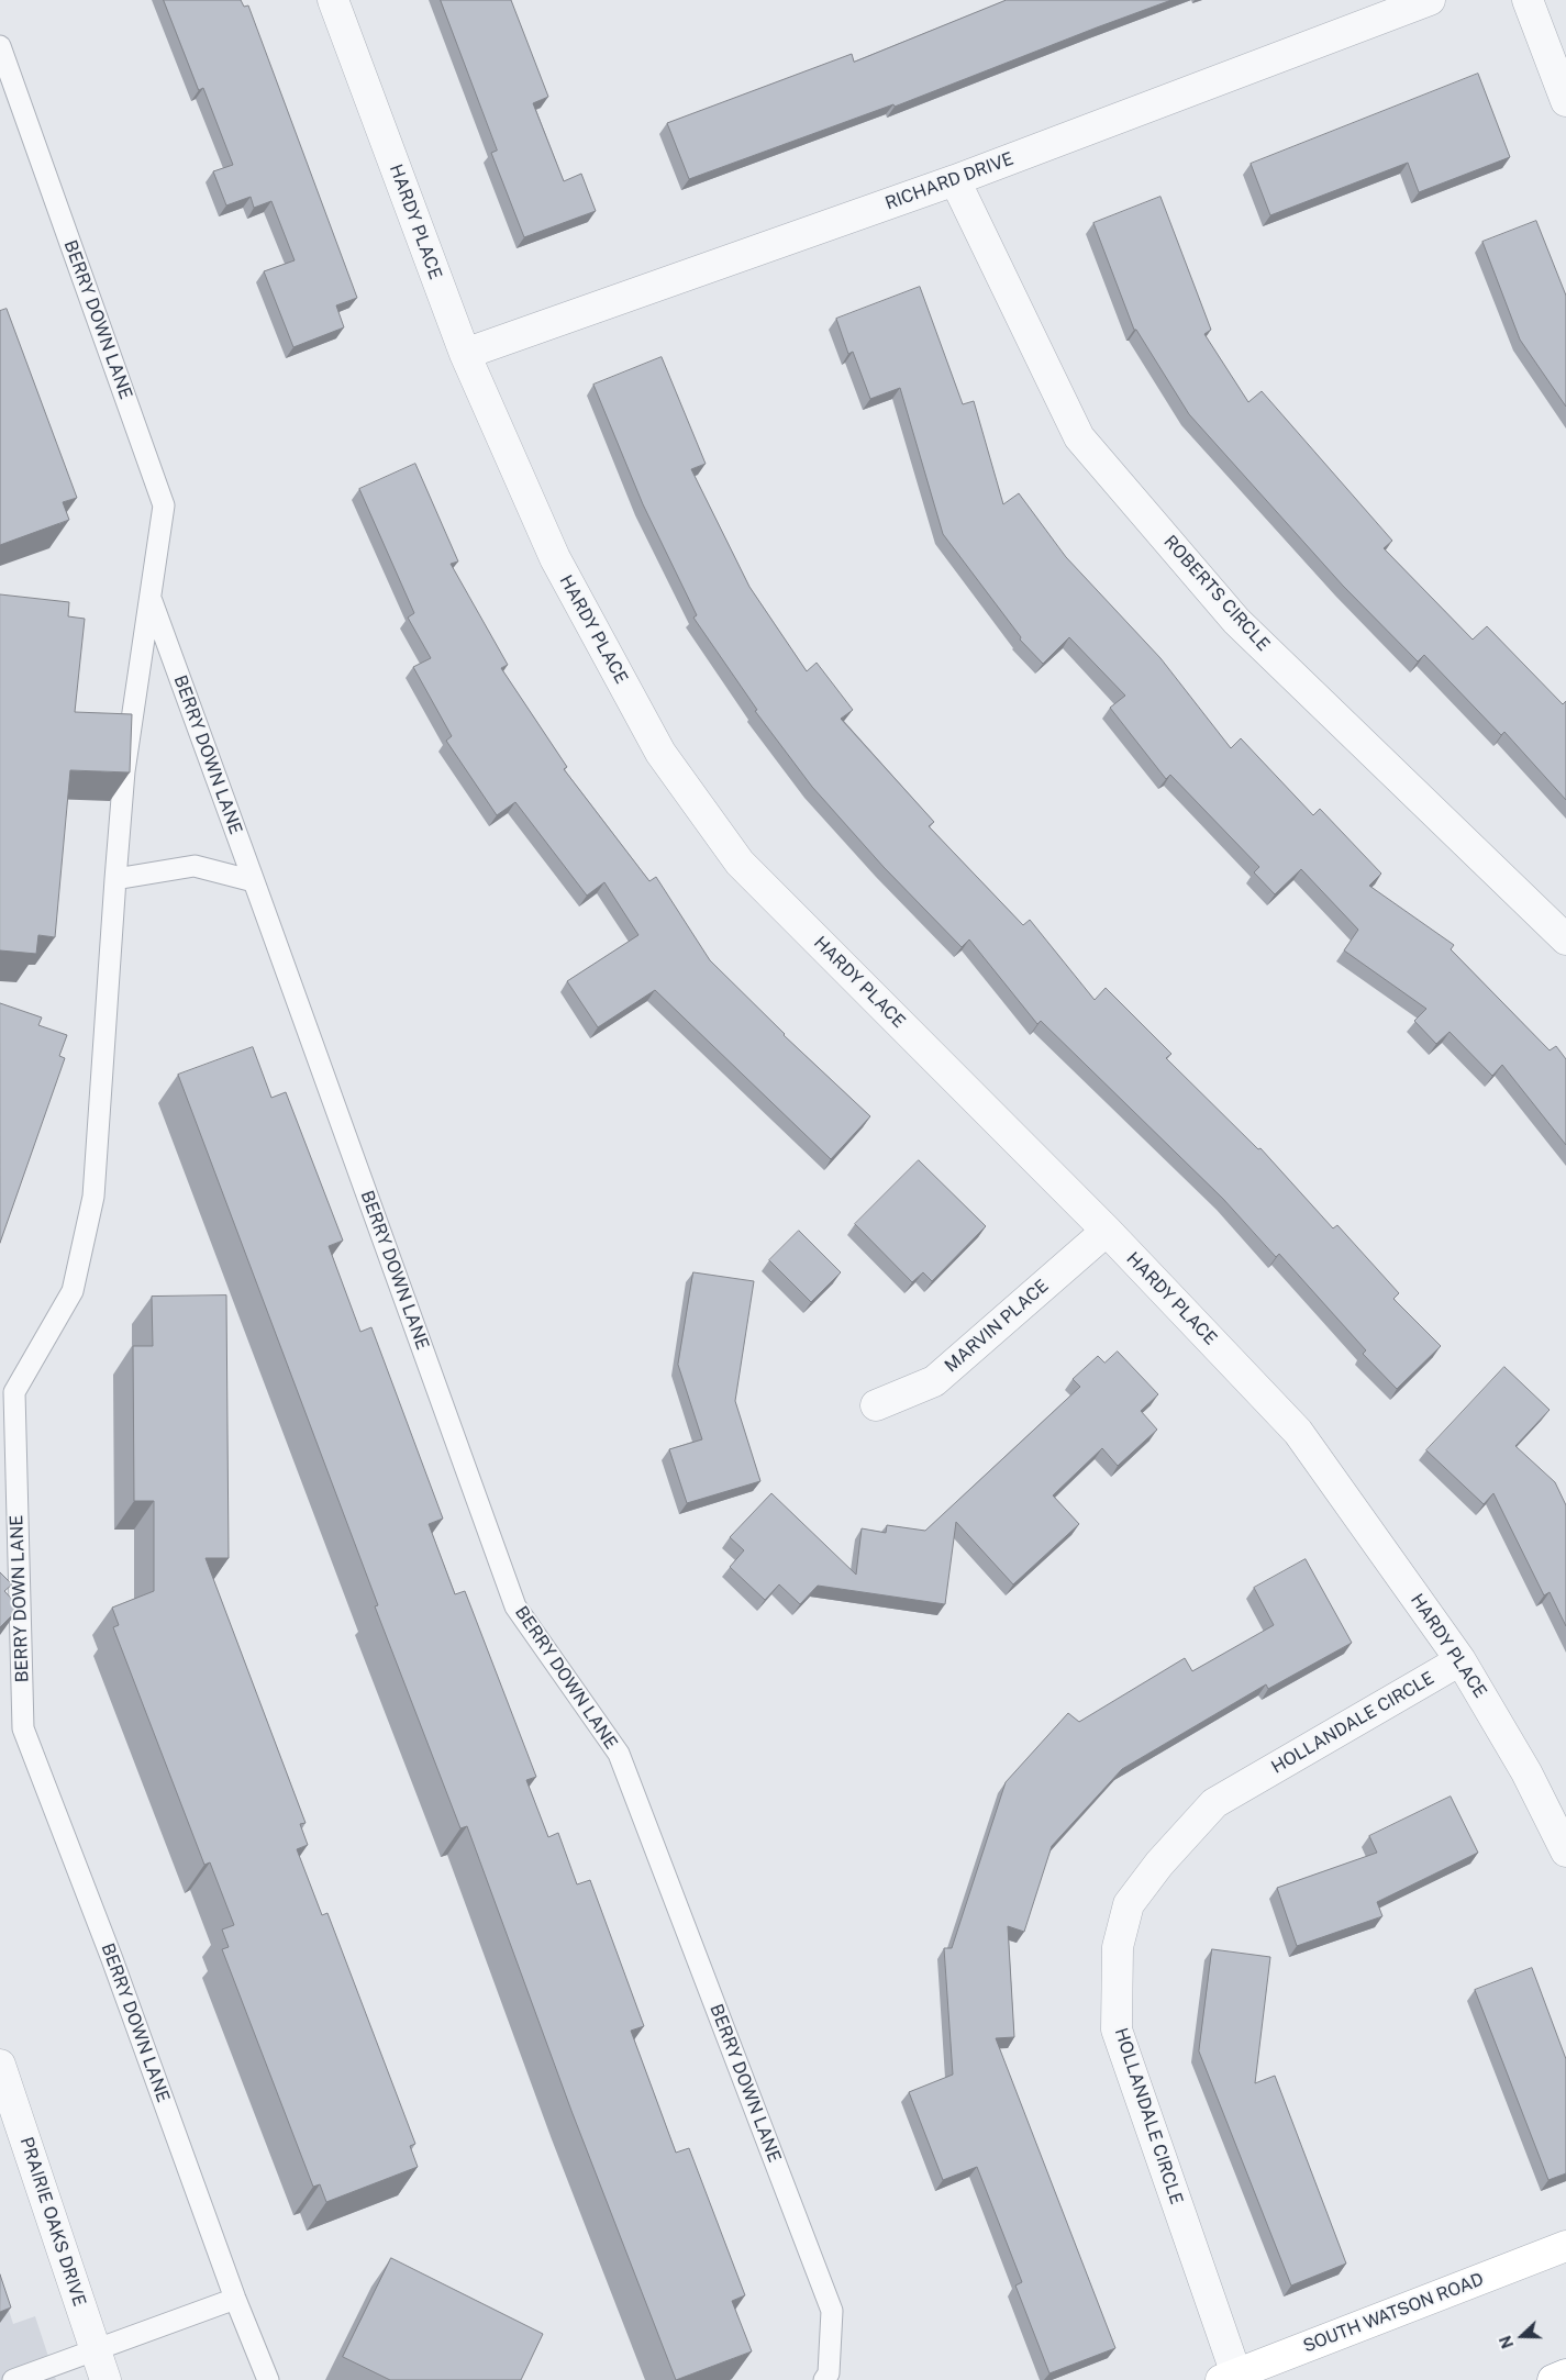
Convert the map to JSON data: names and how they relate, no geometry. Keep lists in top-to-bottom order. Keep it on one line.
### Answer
{"streets":{"main road":["SOUTH WATSON ROAD"],"street":["RICHARD DRIVE","HARDY PLACE","ROBERTS CIRCLE","MARVIN PLACE","HOLLANDALE CIRCLE","PRAIRIE OAKS DRIVE"],"lane":["BERRY DOWN LANE"]},"crossings":[["RICHARD DRIVE","HARDY PLACE"],["RICHARD DRIVE","ROBERTS CIRCLE"],["HARDY PLACE","MARVIN PLACE"],["HARDY PLACE","HOLLANDALE CIRCLE"],["HOLLANDALE CIRCLE","SOUTH WATSON ROAD"]],"north":"left"}
